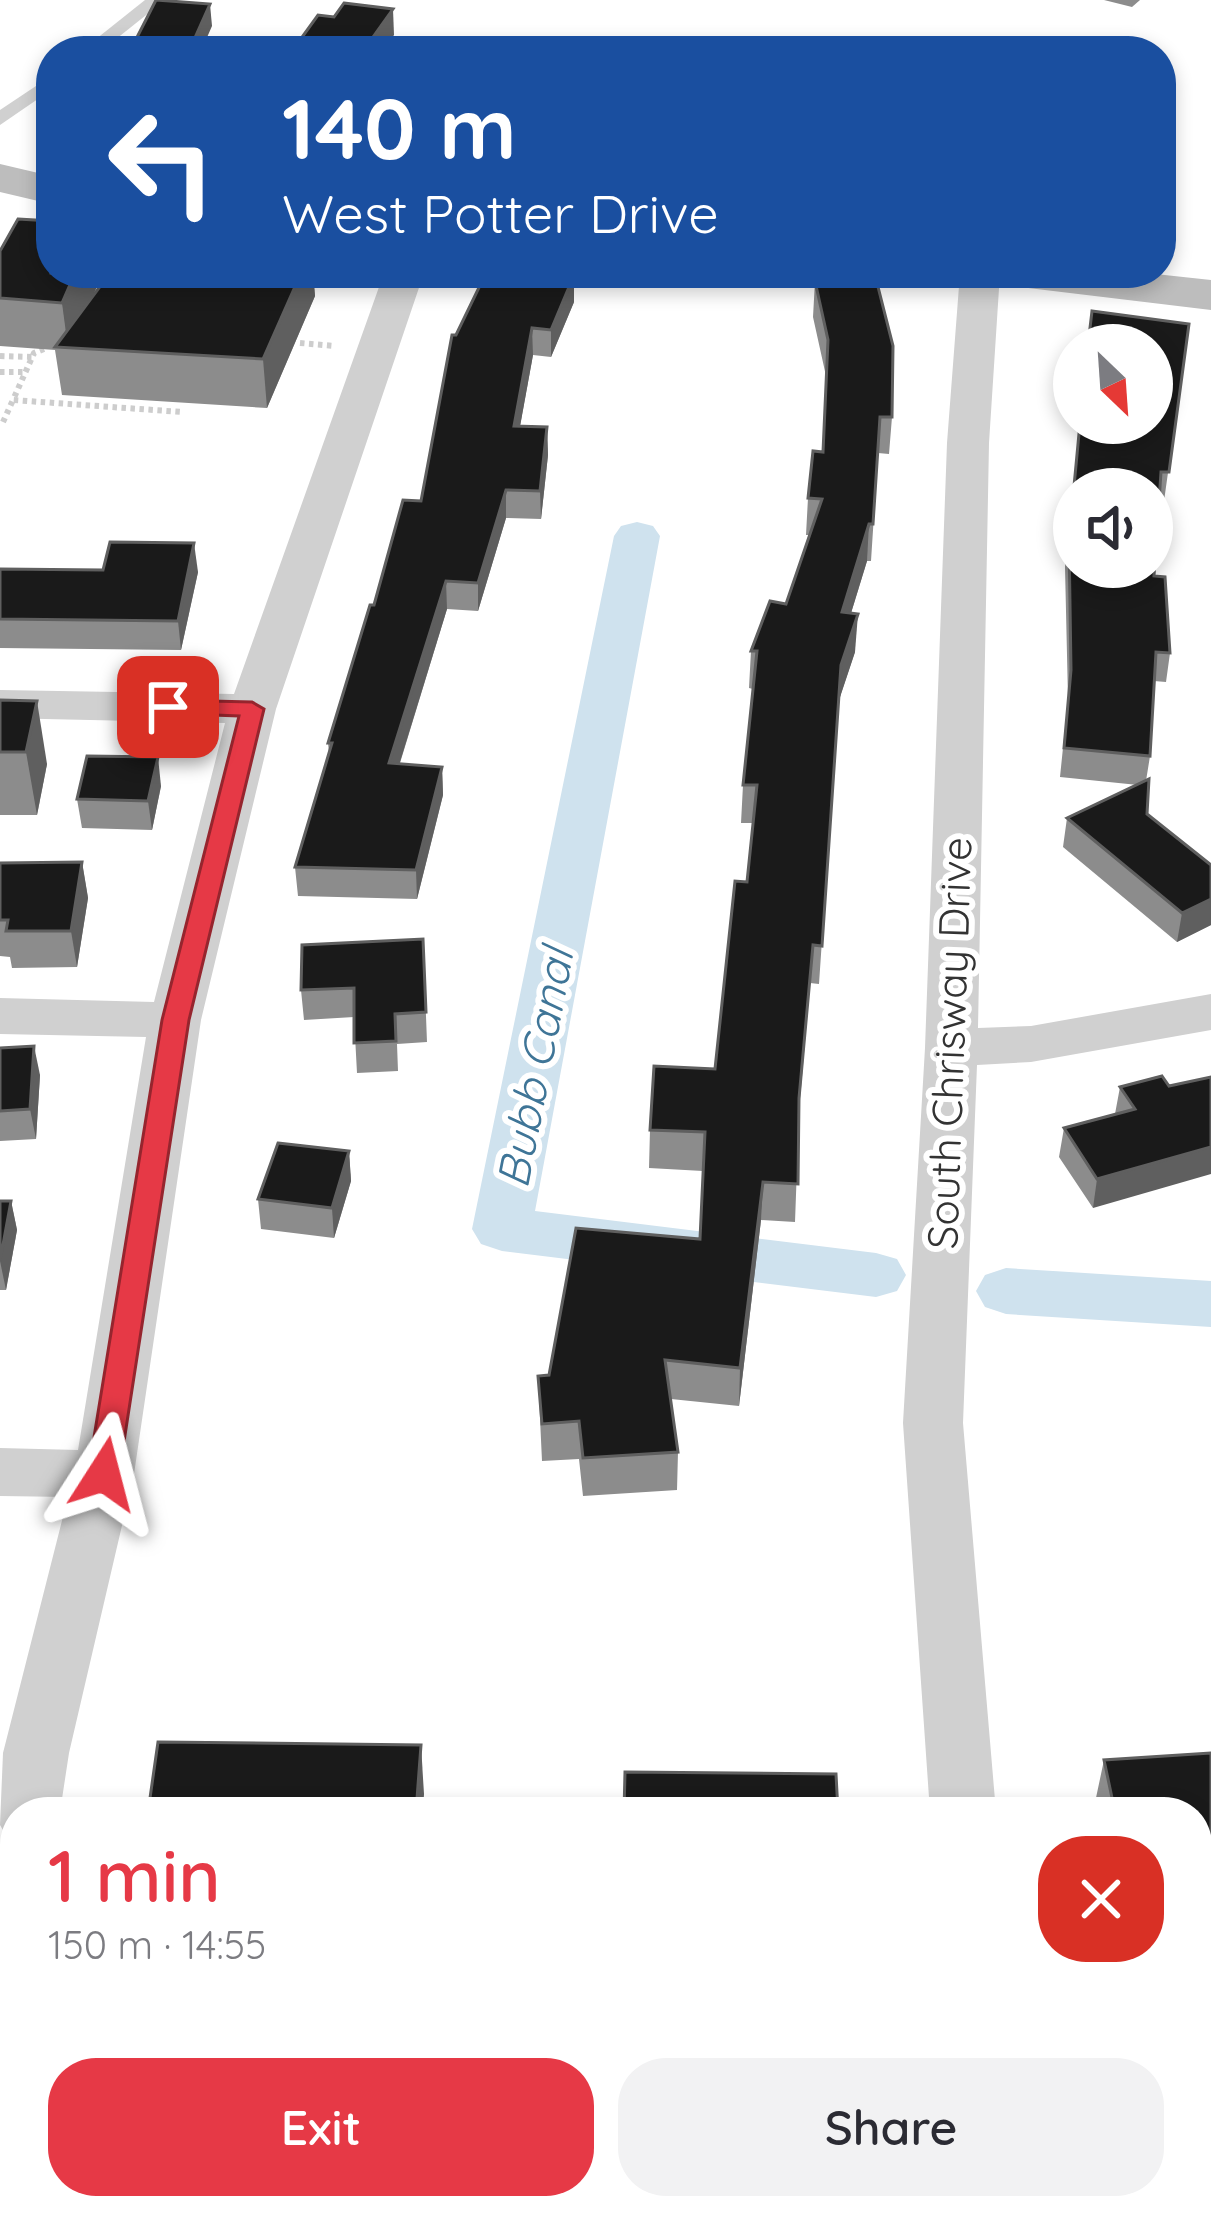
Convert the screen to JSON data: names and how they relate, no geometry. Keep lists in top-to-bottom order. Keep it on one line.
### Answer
{"streets":{"street":["South Chrisway Drive"]},"water":["Bubb Canal"],"north":"bottom right","page":{"turn":["140 m","West Potter Drive"],"heading":["1 min","150 m · 14:55"],"buttons":["Exit","Share"]}}
